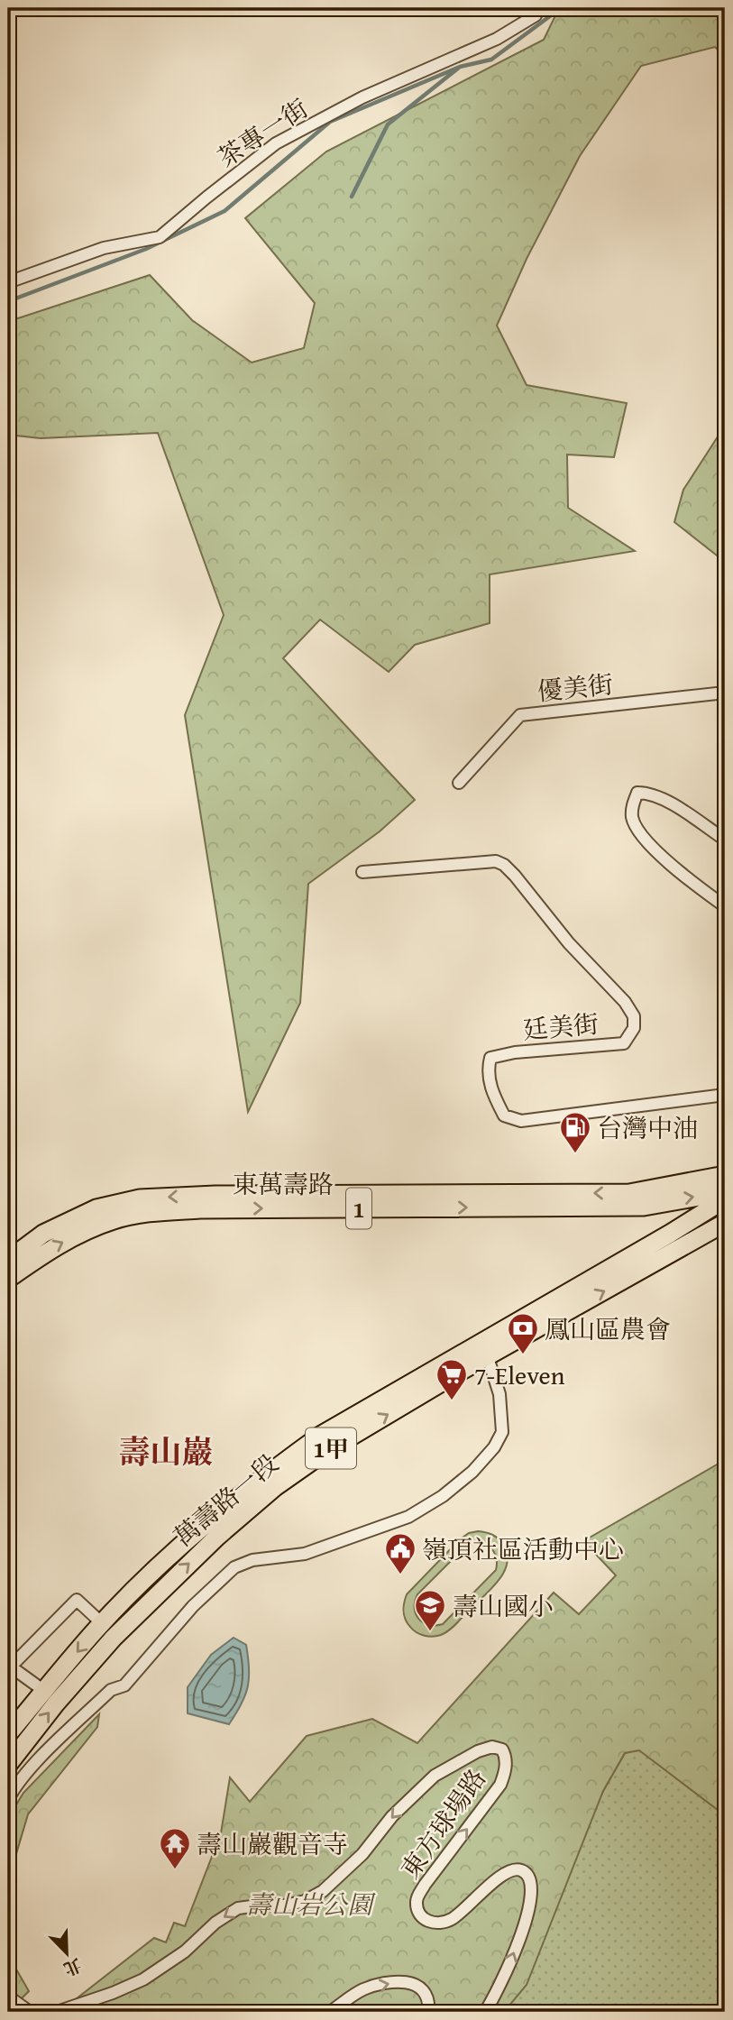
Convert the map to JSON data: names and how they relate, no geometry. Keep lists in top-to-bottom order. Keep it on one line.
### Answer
{"streets":{"main road":["東萬壽路","1","1甲","萬壽路一段"],"street":["茶專一街","優美街","廷美街","東方球場路"]},"districts":["壽山巖"],"parks":["壽山岩公園"],"places":{"fuel station":["台灣中油"],"bank":["鳳山區農會"],"supermarket":["7-Eleven"],"public building":["嶺頂社區活動中心"],"school or university":["壽山國小"],"temple":["壽山巖觀音寺"]},"north":"bottom right"}
